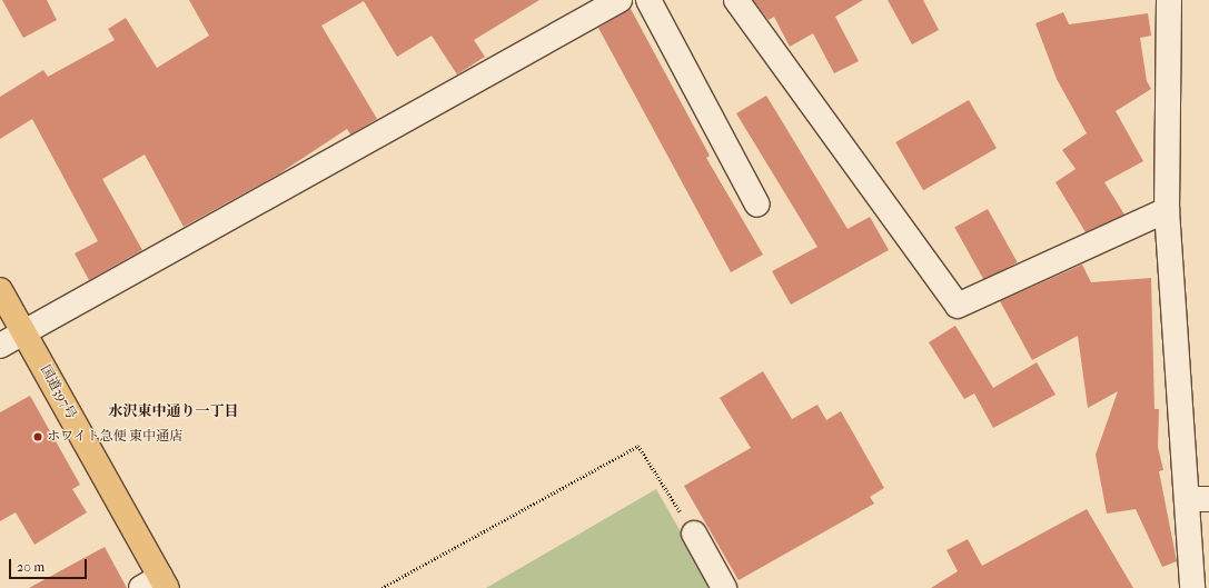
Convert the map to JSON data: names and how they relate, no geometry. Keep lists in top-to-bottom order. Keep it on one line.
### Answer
{"streets":{"highway":["国道397号"]},"districts":["水沢東中通り一丁目"],"places":["ホワイト急便 東中通店"],"scale_bar":"20 m"}
